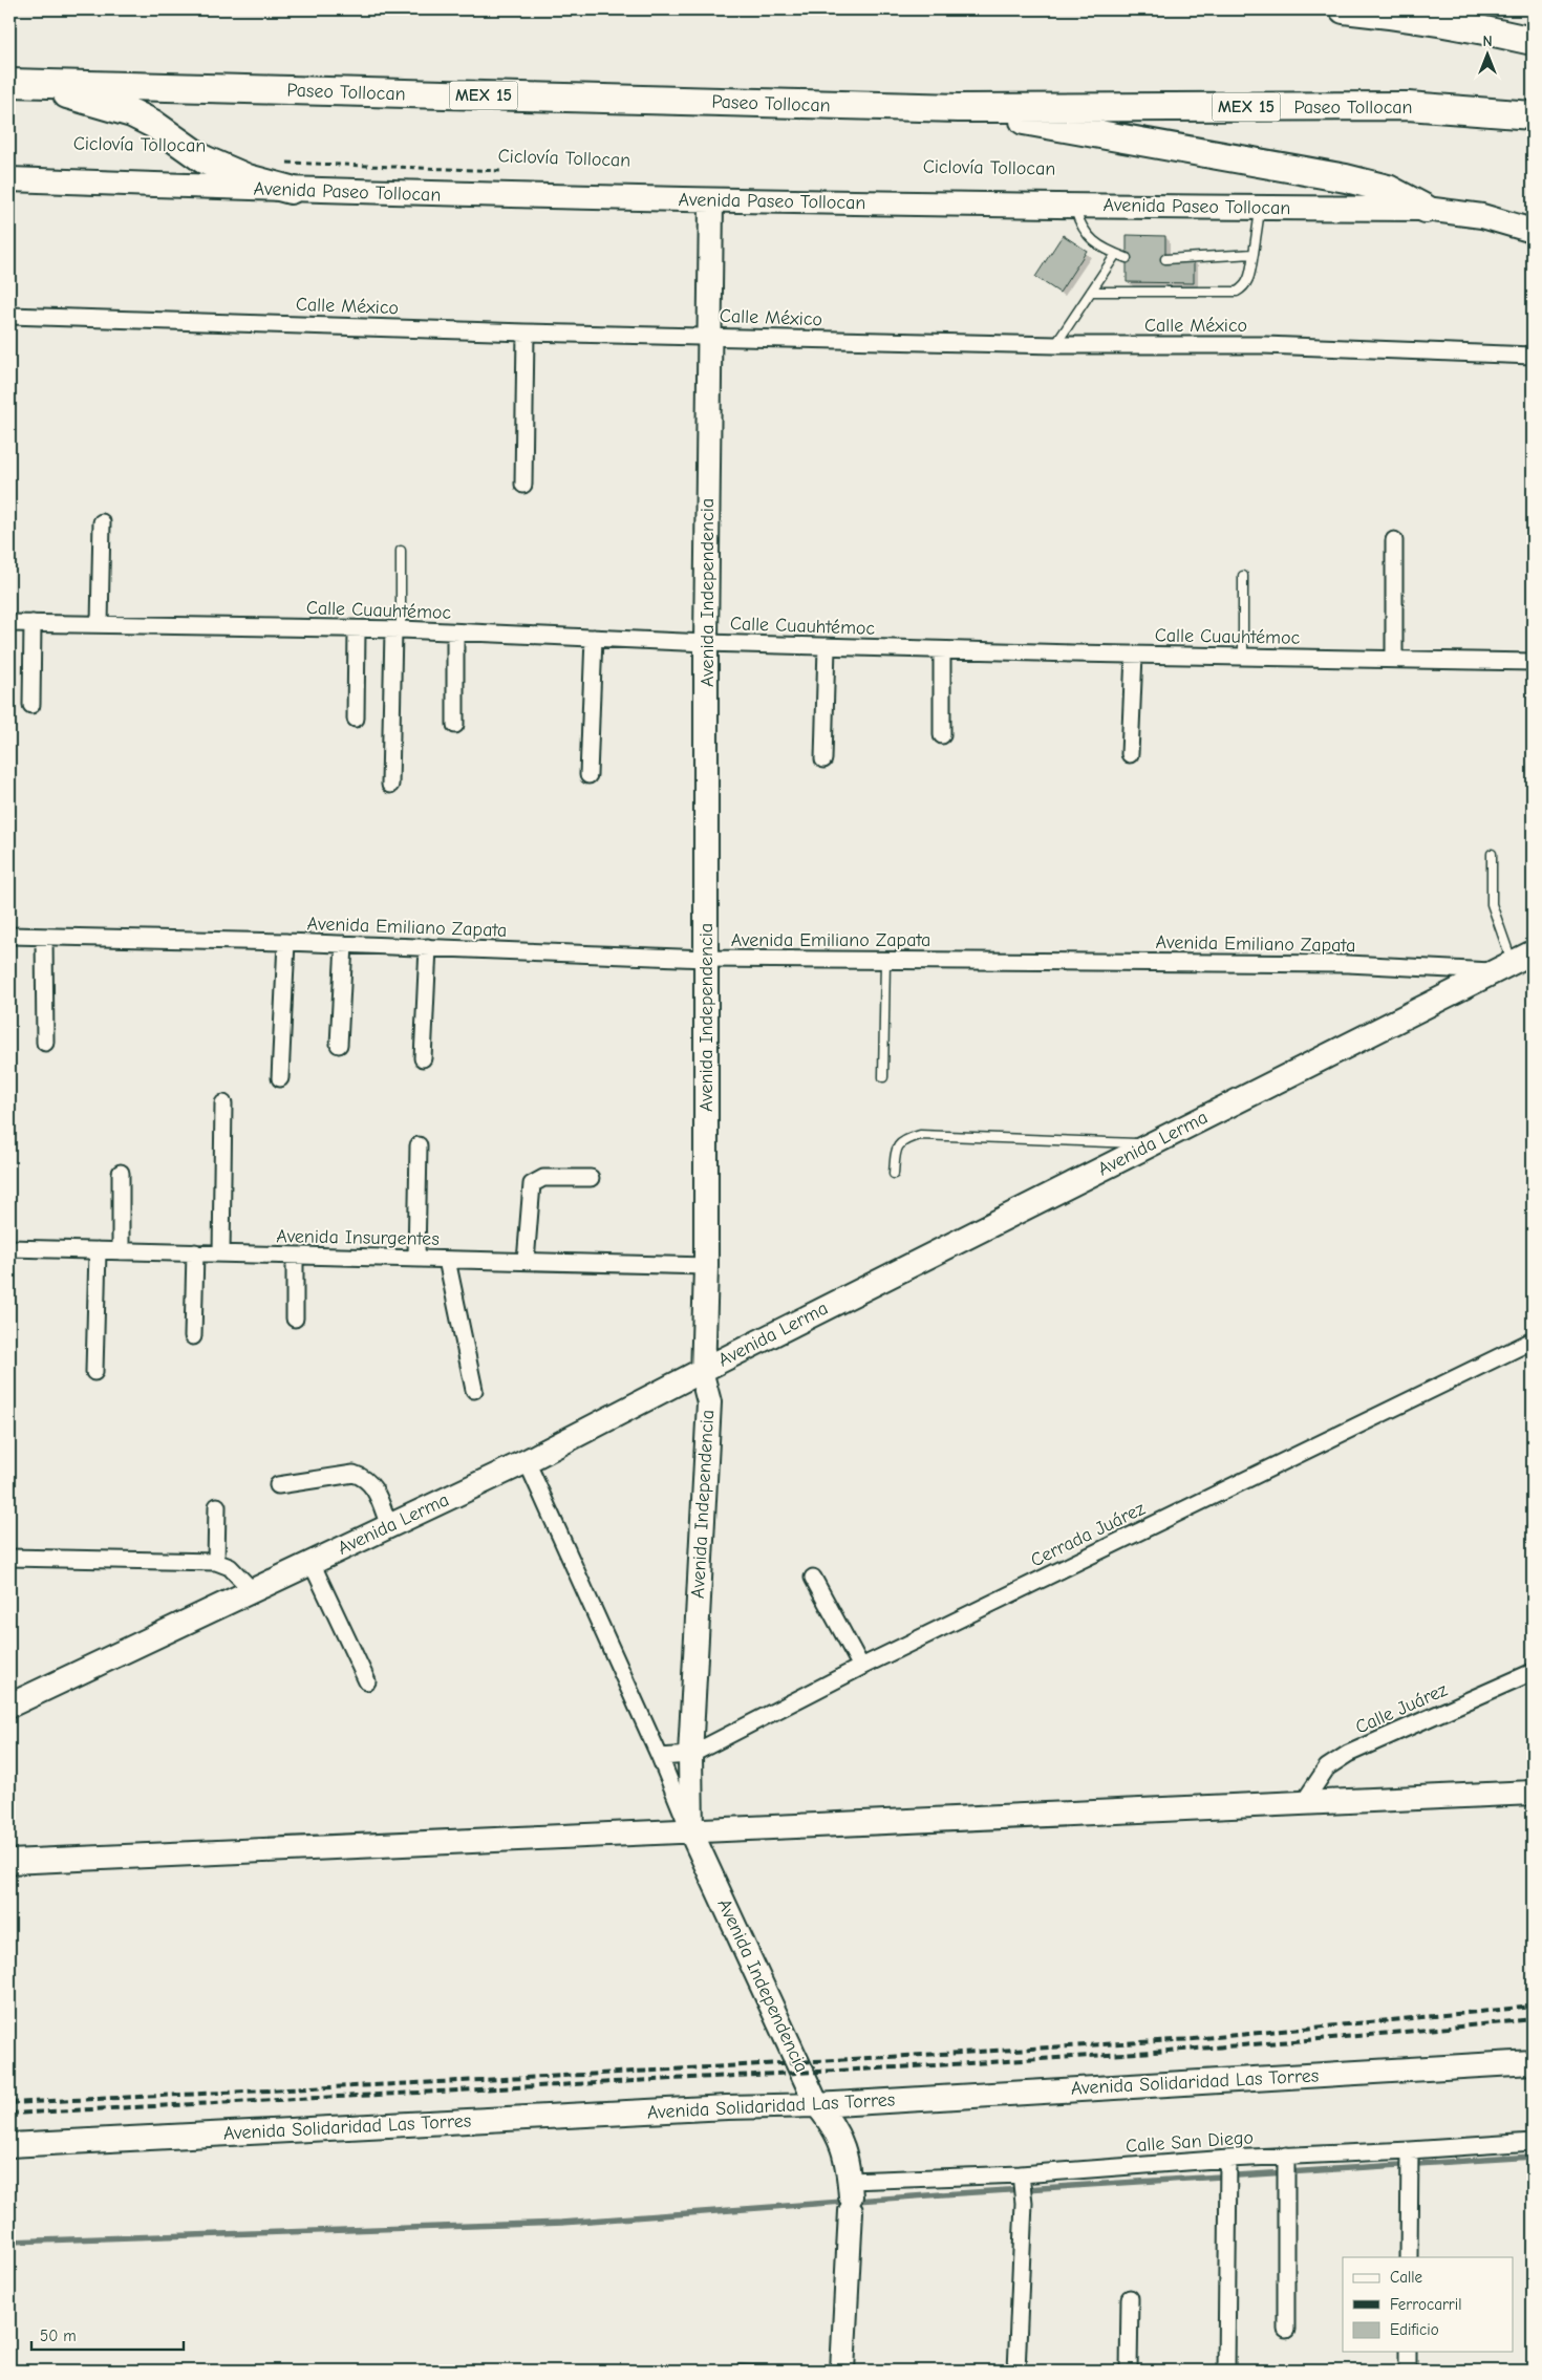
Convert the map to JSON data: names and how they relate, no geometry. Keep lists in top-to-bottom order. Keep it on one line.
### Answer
{"streets":{"highway":["Paseo Tollocan","MEX 15"],"main road":["Avenida Paseo Tollocan","Avenida Independencia","Avenida Lerma","Avenida Solidaridad Las Torres"],"street":["Calle México","Calle Cuauhtémoc","Avenida Emiliano Zapata","Avenida Insurgentes","Cerrada Juárez","Calle Juárez","Calle San Diego"],"path":["Ciclovía Tollocan"]},"crossings":[["Avenida Paseo Tollocan","Avenida Independencia"],["Calle México","Avenida Independencia"],["Avenida Independencia","Calle Cuauhtémoc"],["Avenida Independencia","Avenida Emiliano Zapata"],["Avenida Independencia","Avenida Lerma"],["Avenida Independencia","Avenida Insurgentes"],["Avenida Independencia","Cerrada Juárez"],["Avenida Independencia","Avenida Solidaridad Las Torres"],["Avenida Independencia","Calle San Diego"],["Avenida Emiliano Zapata","Avenida Lerma"]],"legend":["Calle","Ferrocarril","Edificio"],"scale_bar":"50 m","north":"top"}
